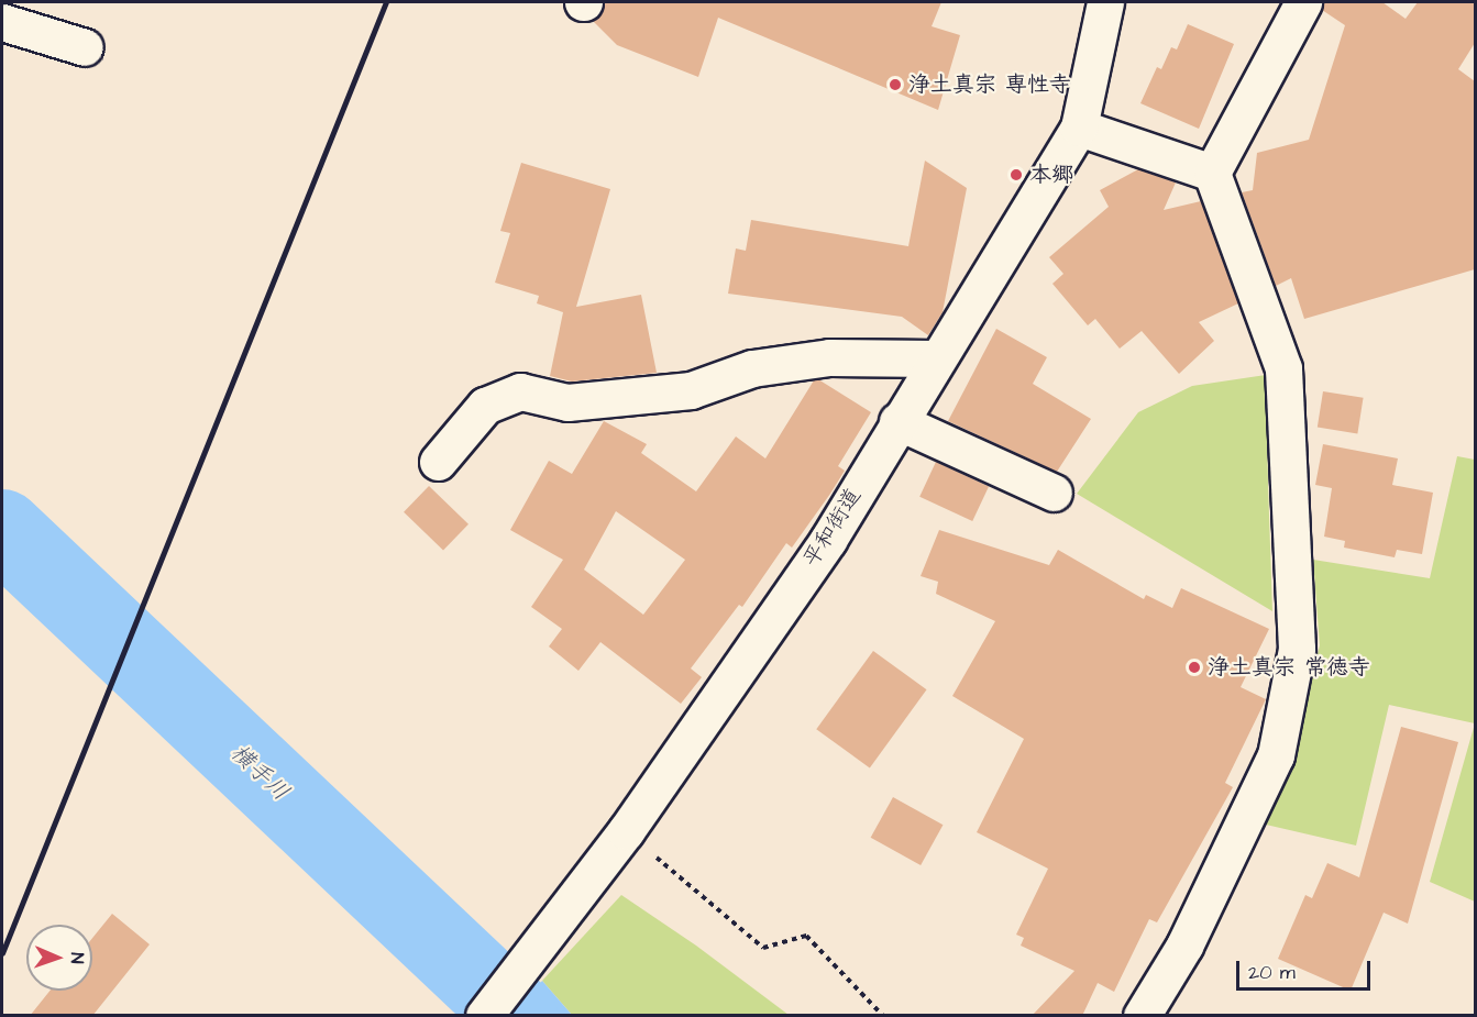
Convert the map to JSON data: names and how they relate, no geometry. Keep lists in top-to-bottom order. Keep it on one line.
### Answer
{"streets":{"street":["平和街道"]},"water":["横手川"],"places":["浄土真宗 専性寺","本郷","浄土真宗 常徳寺"],"scale_bar":"20 m","north":"right"}
